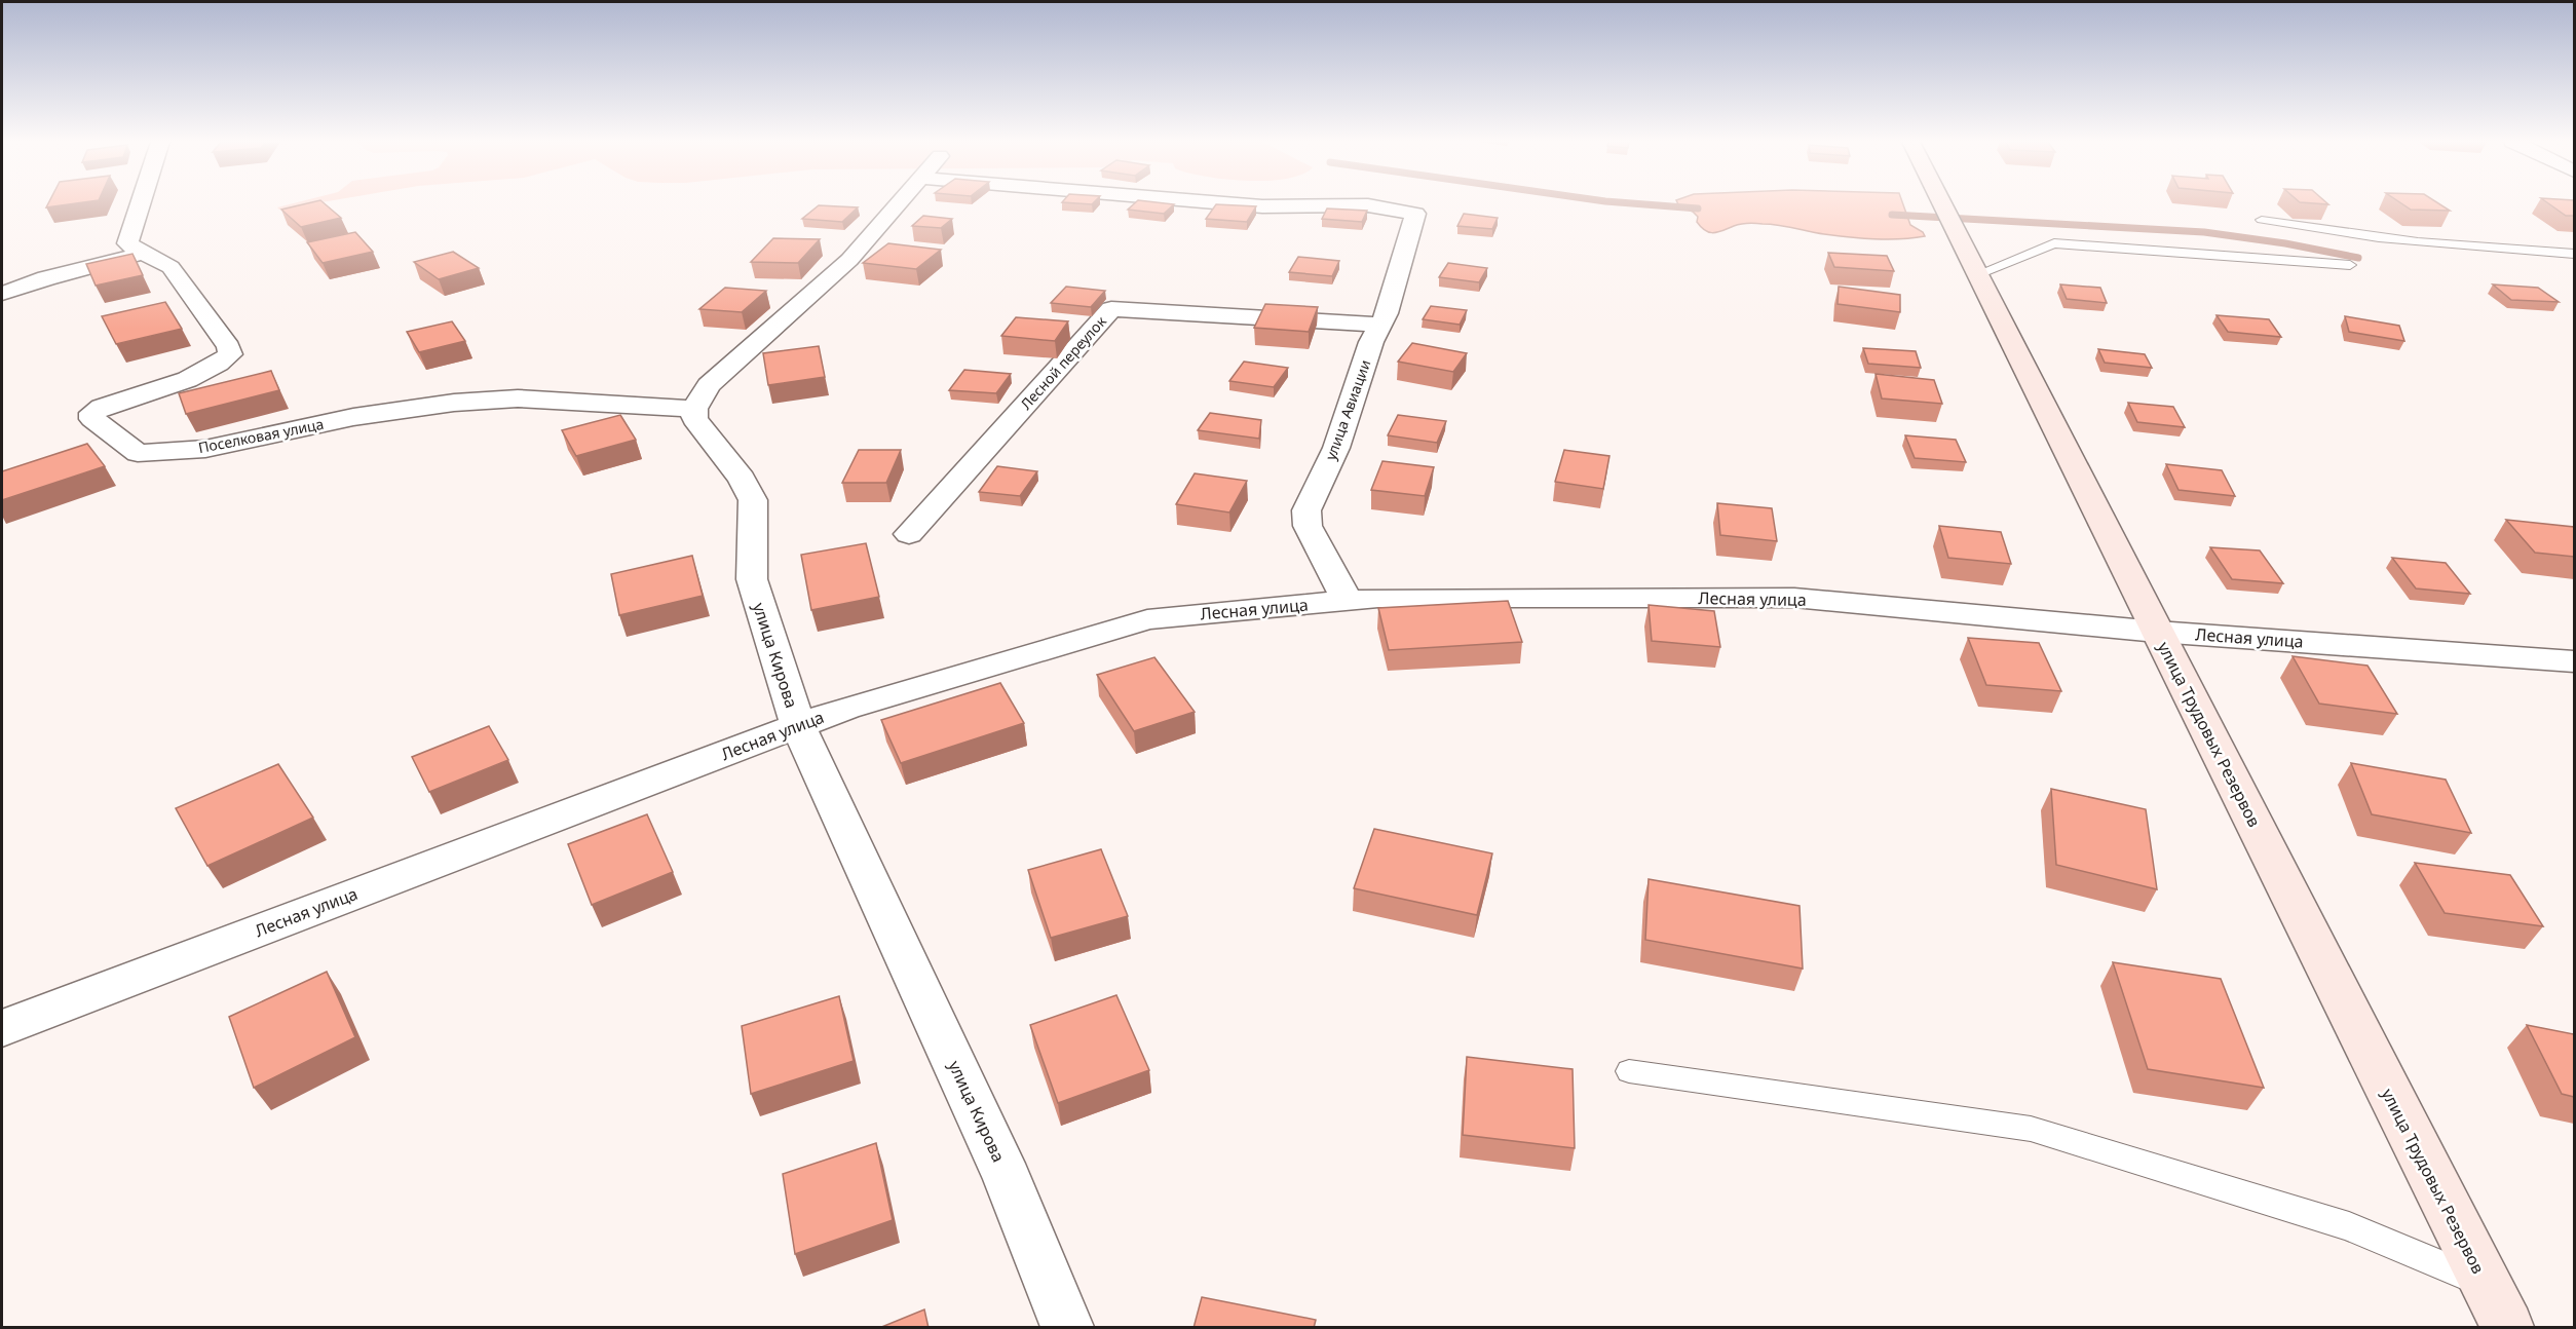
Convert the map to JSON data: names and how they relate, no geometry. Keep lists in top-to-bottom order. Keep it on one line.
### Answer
{"streets":{"main road":["улица Трудовых Резервов"],"street":["Лесной переулок","улица Авиации","Поселковая улица","Лесная улица","улица Кирова"]},"crossings":[["Лесной переулок","улица Авиации"],["улица Авиации","Поселковая улица"],["улица Авиации","Лесная улица"],["улица Авиации","улица Кирова"],["Поселковая улица","улица Кирова"],["Лесная улица","улица Кирова"],["Лесная улица","улица Трудовых Резервов"]]}
